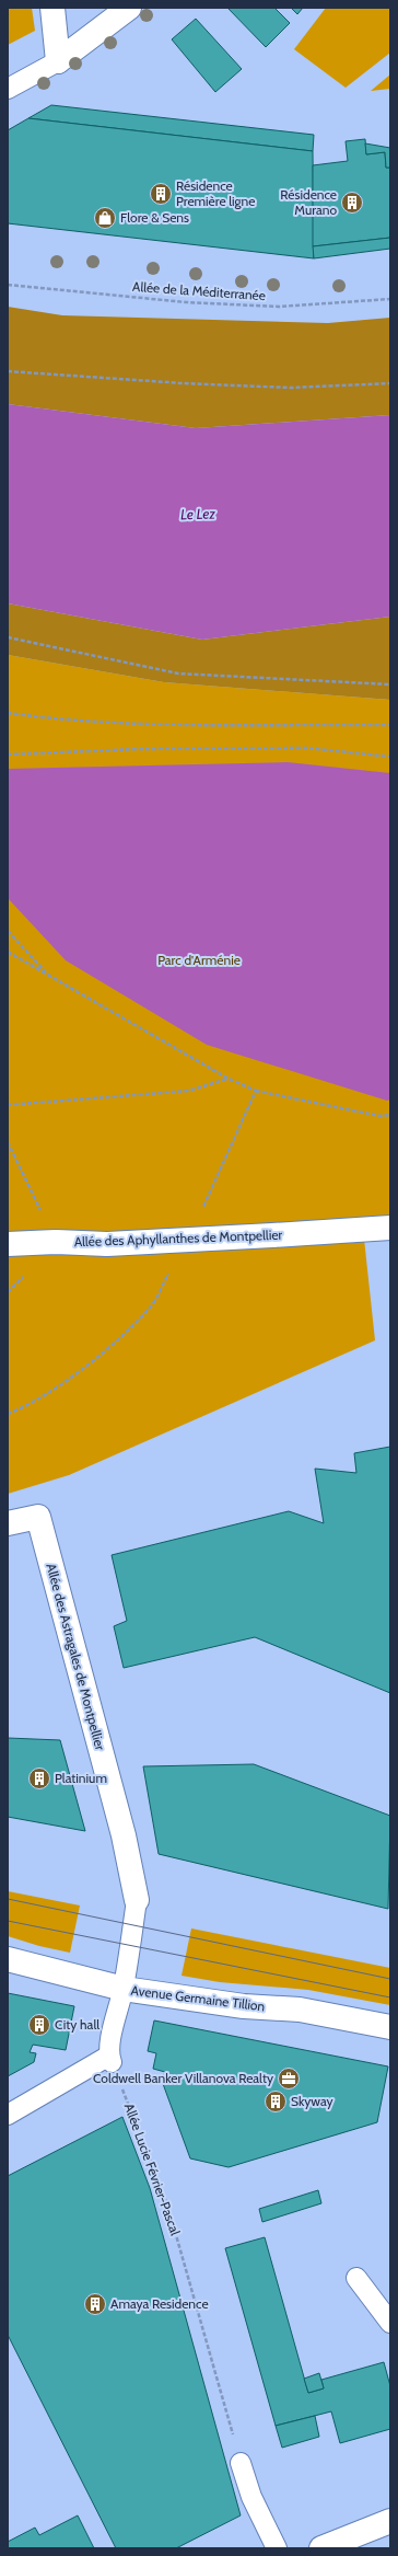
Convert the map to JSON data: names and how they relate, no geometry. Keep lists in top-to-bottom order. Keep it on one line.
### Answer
{"streets":{"street":["Allée des Aphyllanthes de Montpellier","Allée des Astragales de Montpellier","Avenue Germaine Tillion"],"path":["Allée de la Méditerranée","Allée Lucie Février-Pascal"]},"water":["Le Lez"],"parks":["Parc d'Arménie"],"places":{"building":["Résidence Première ligne","Résidence Murano","Platinium","City hall","Skyway","Amaya Residence"],"shop":["Flore & Sens"],"office":["Coldwell Banker Villanova Realty"]}}
